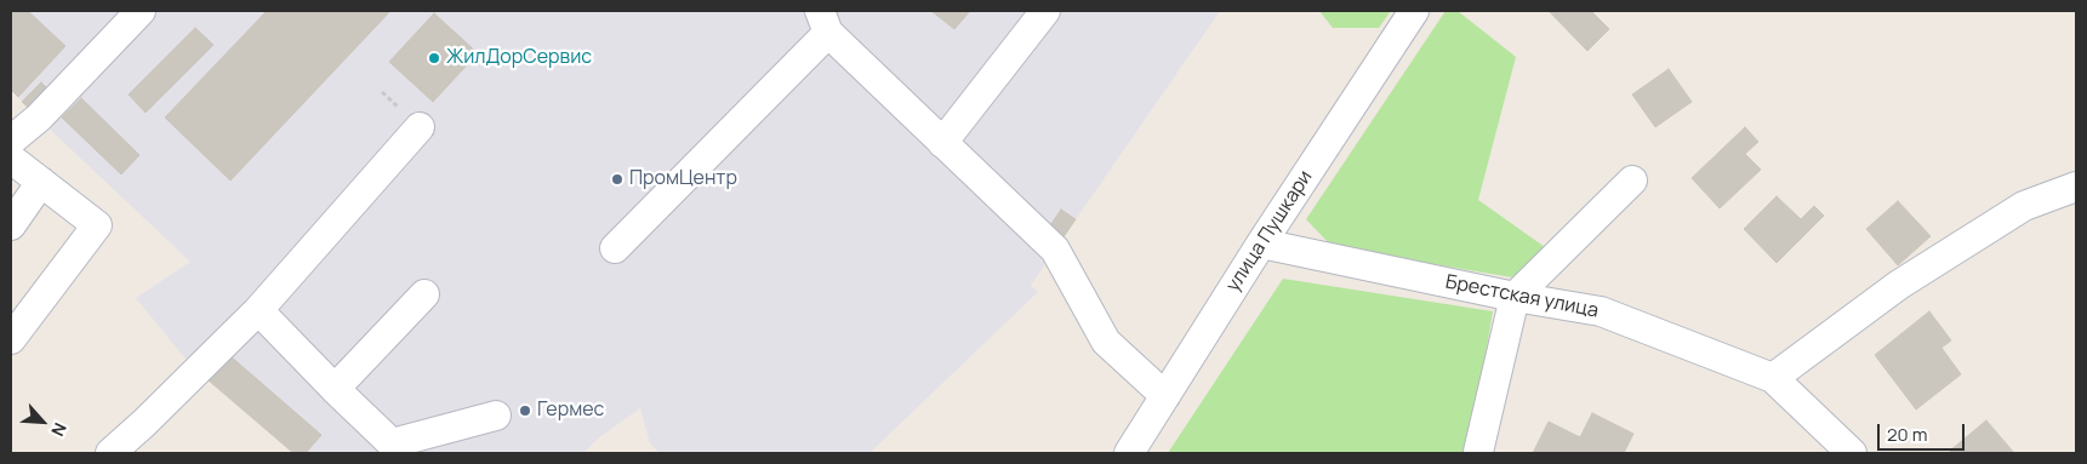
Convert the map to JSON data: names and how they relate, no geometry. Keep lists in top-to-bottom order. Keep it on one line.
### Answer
{"streets":{"street":["улица Пушкари","Брестская улица"]},"crossings":[["улица Пушкари","Брестская улица"]],"places":["ЖилДорСервис","ПромЦентр","Гермес"],"scale_bar":"20 m","north":"bottom right"}
